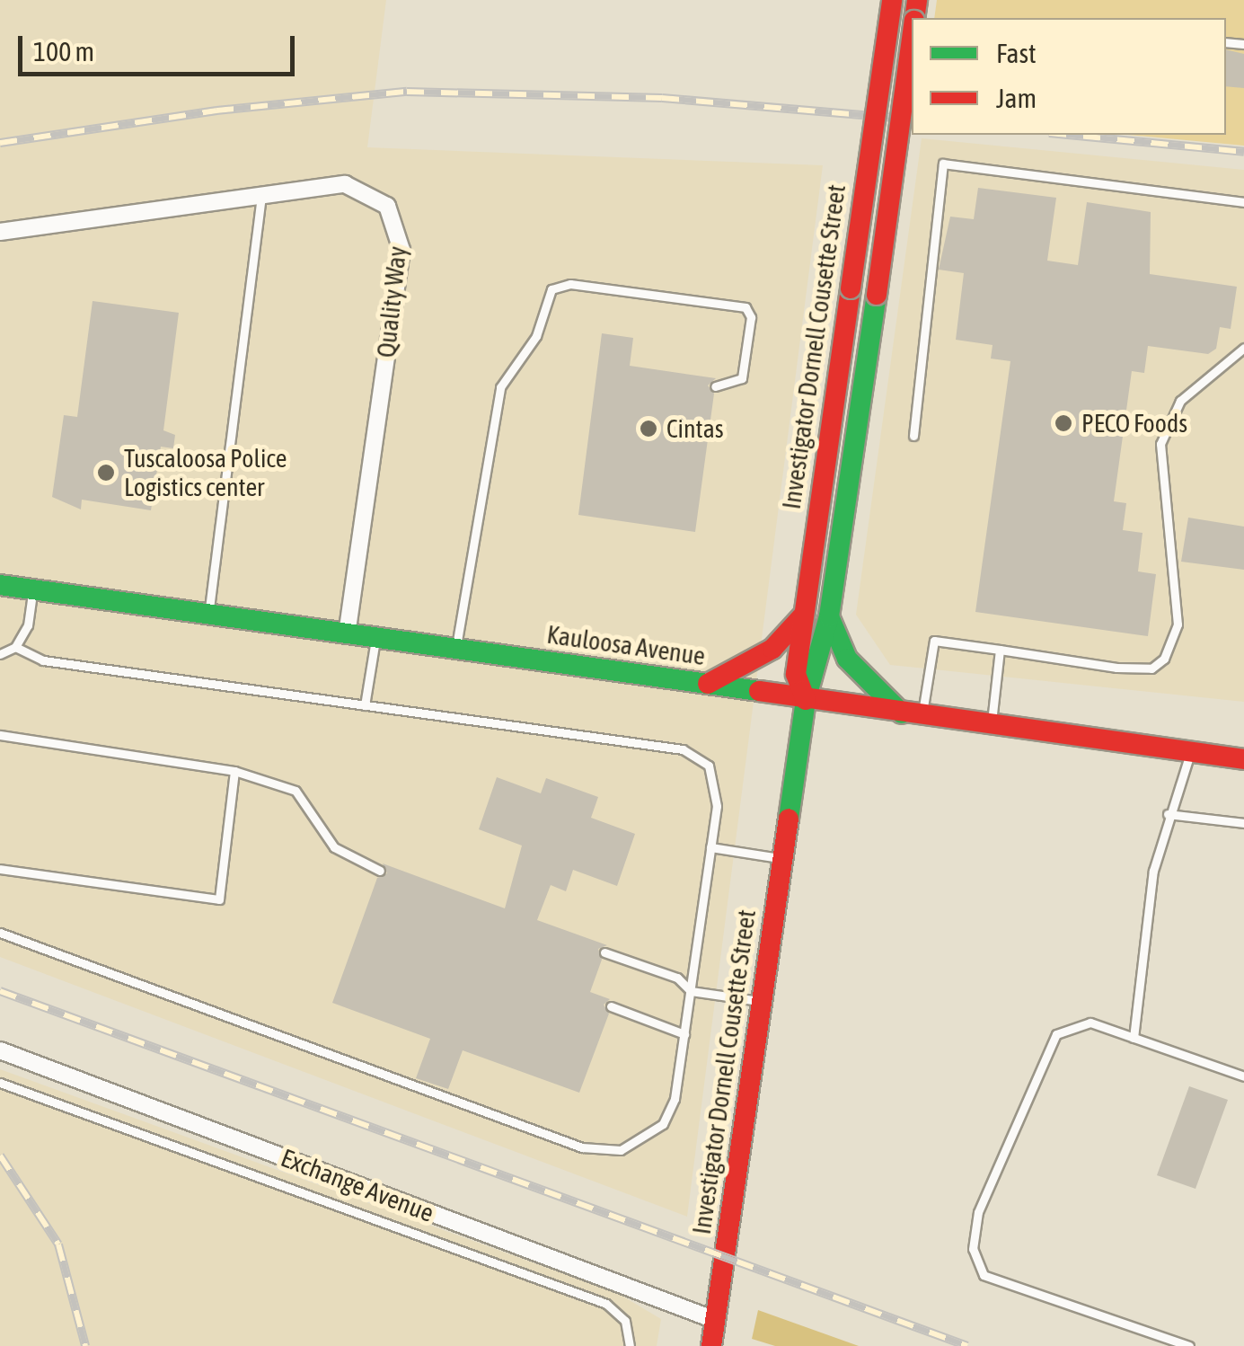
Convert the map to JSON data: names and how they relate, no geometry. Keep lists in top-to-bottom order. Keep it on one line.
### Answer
{"streets":{"main road":["Investigator Dornell Cousette Street","Kauloosa Avenue"],"street":["Quality Way","Exchange Avenue"]},"crossings":[["Quality Way","Kauloosa Avenue"],["Investigator Dornell Cousette Street","Kauloosa Avenue"],["Investigator Dornell Cousette Street","Exchange Avenue"]],"places":["PECO Foods","Cintas","Tuscaloosa Police Logistics center"],"legend":["Fast","Jam"],"scale_bar":"100 m"}
